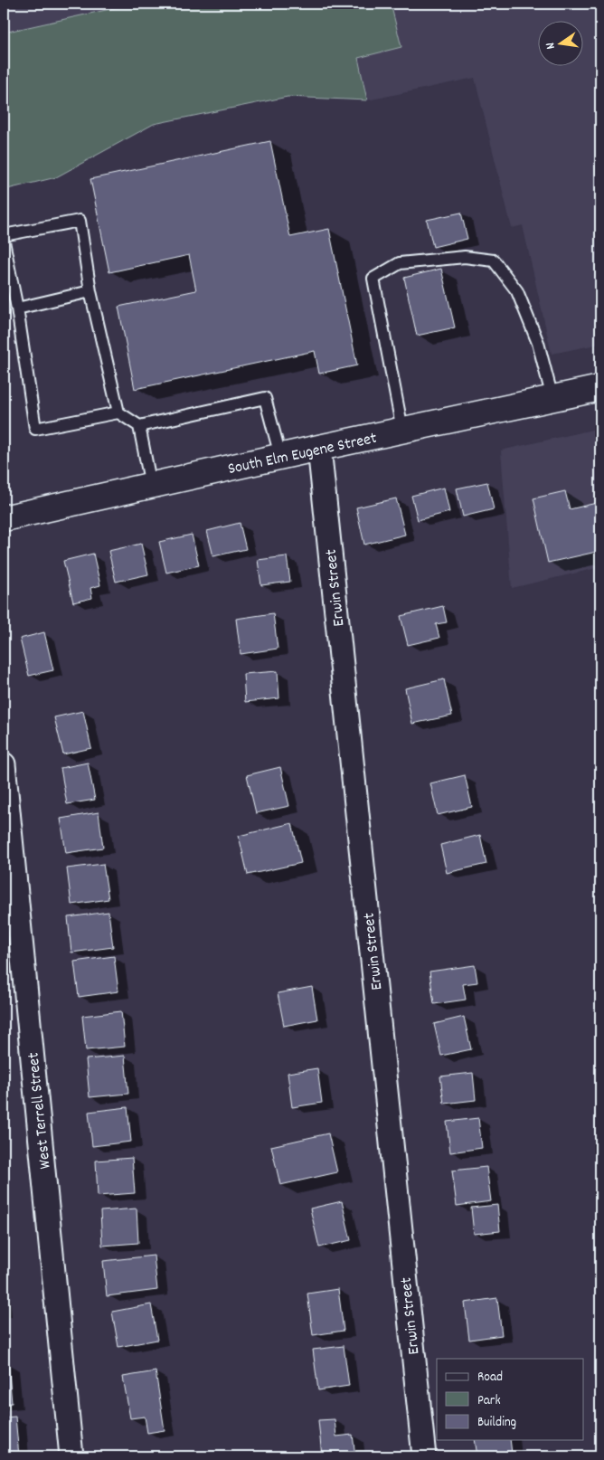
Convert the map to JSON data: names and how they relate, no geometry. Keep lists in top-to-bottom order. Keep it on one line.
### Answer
{"streets":{"main road":["South Elm Eugene Street"],"street":["Erwin Street","West Terrell Street"]},"crossings":[["South Elm Eugene Street","Erwin Street"]],"legend":["Road","Park","Building"],"north":"left"}
